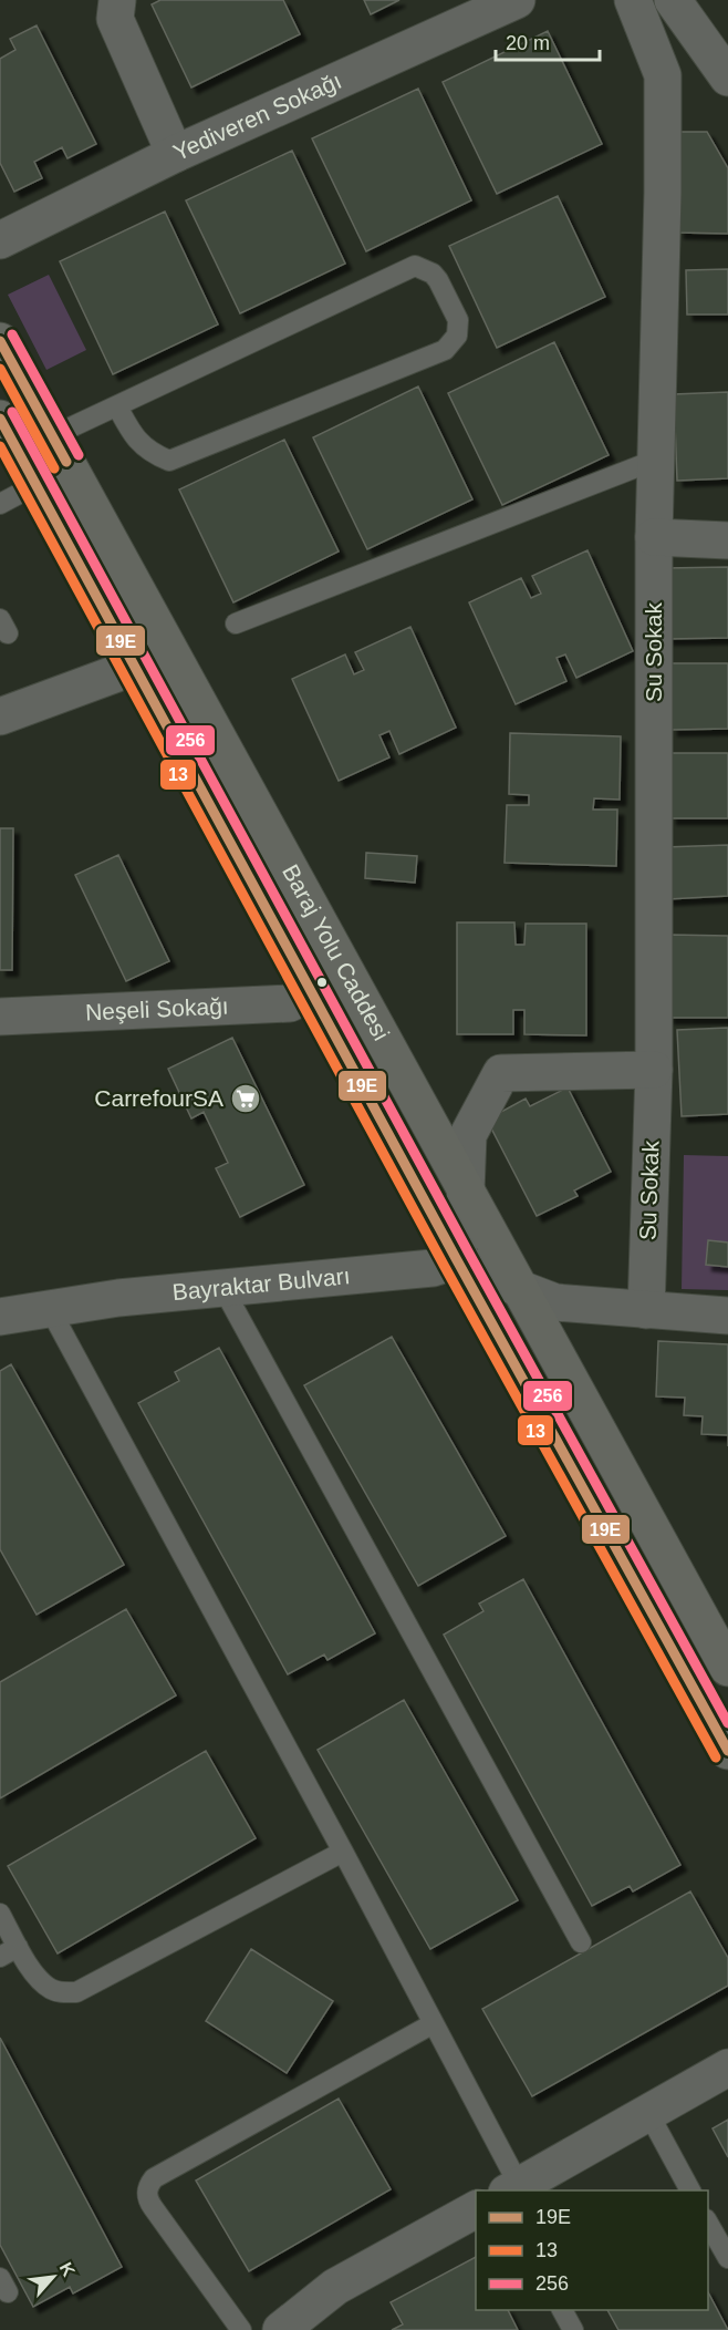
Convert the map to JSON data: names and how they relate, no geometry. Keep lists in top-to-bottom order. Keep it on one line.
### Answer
{"streets":{"street":["Yediveren Sokağı","Su Sokak","Baraj Yolu Caddesi","Neşeli Sokağı","Bayraktar Bulvarı"]},"crossings":[["Baraj Yolu Caddesi","Neşeli Sokağı"],["Baraj Yolu Caddesi","Bayraktar Bulvarı"]],"places":{"supermarket":["CarrefourSA"]},"lines":["transit line 256","transit line 19E","transit line 13"],"legend":["19E","13","256"],"scale_bar":"20 m","north":"top right"}
